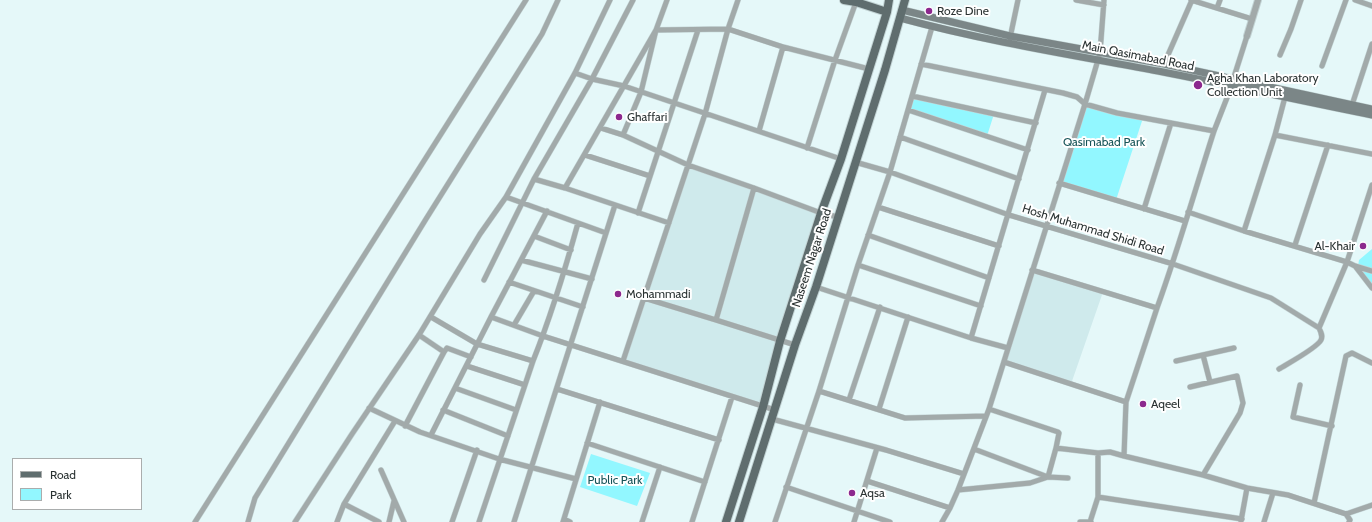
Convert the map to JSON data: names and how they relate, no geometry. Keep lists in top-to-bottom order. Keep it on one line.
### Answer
{"streets":{"main road":["Main Qasimabad Road","Naseem Nagar Road"],"street":["Hosh Muhammad Shidi Road"]},"crossings":[["Main Qasimabad Road","Naseem Nagar Road"],["Hosh Muhammad Shidi Road","Naseem Nagar Road"]],"parks":["Qasimabad Park","Public Park"],"places":["Roze Dine","Agha Khan Laboratory Collection Unit","Ghaffari","Al-Khair","Mohammadi","Aqeel","Aqsa"],"legend":["Road","Park"]}
